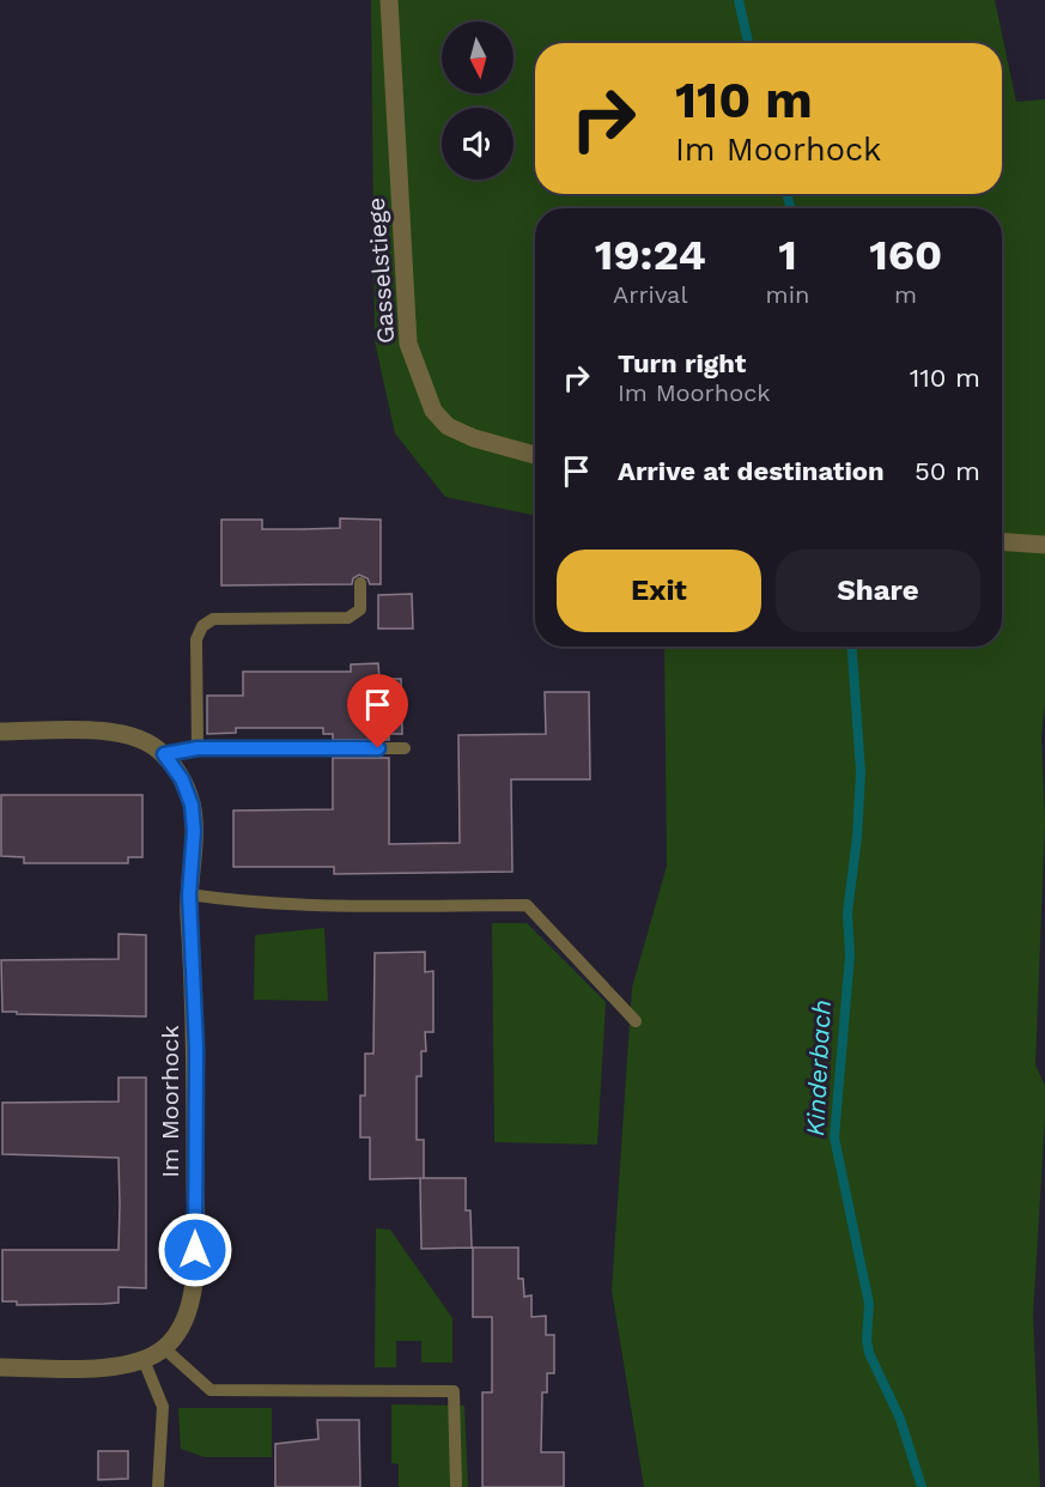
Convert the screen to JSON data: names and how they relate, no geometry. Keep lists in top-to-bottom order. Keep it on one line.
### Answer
{"streets":{"street":["Gasselstiege","Im Moorhock"]},"water":["Kinderbach"],"north":"bottom","page":{"turn":["110 m","Im Moorhock"],"eta":["19:24","Arrival","1","min","160","m"],"list":[{"name":"Turn right","note":"Im Moorhock","value":"110 m"},{"name":"Arrive at destination","value":"50 m"}],"buttons":["Exit","Share"]}}
